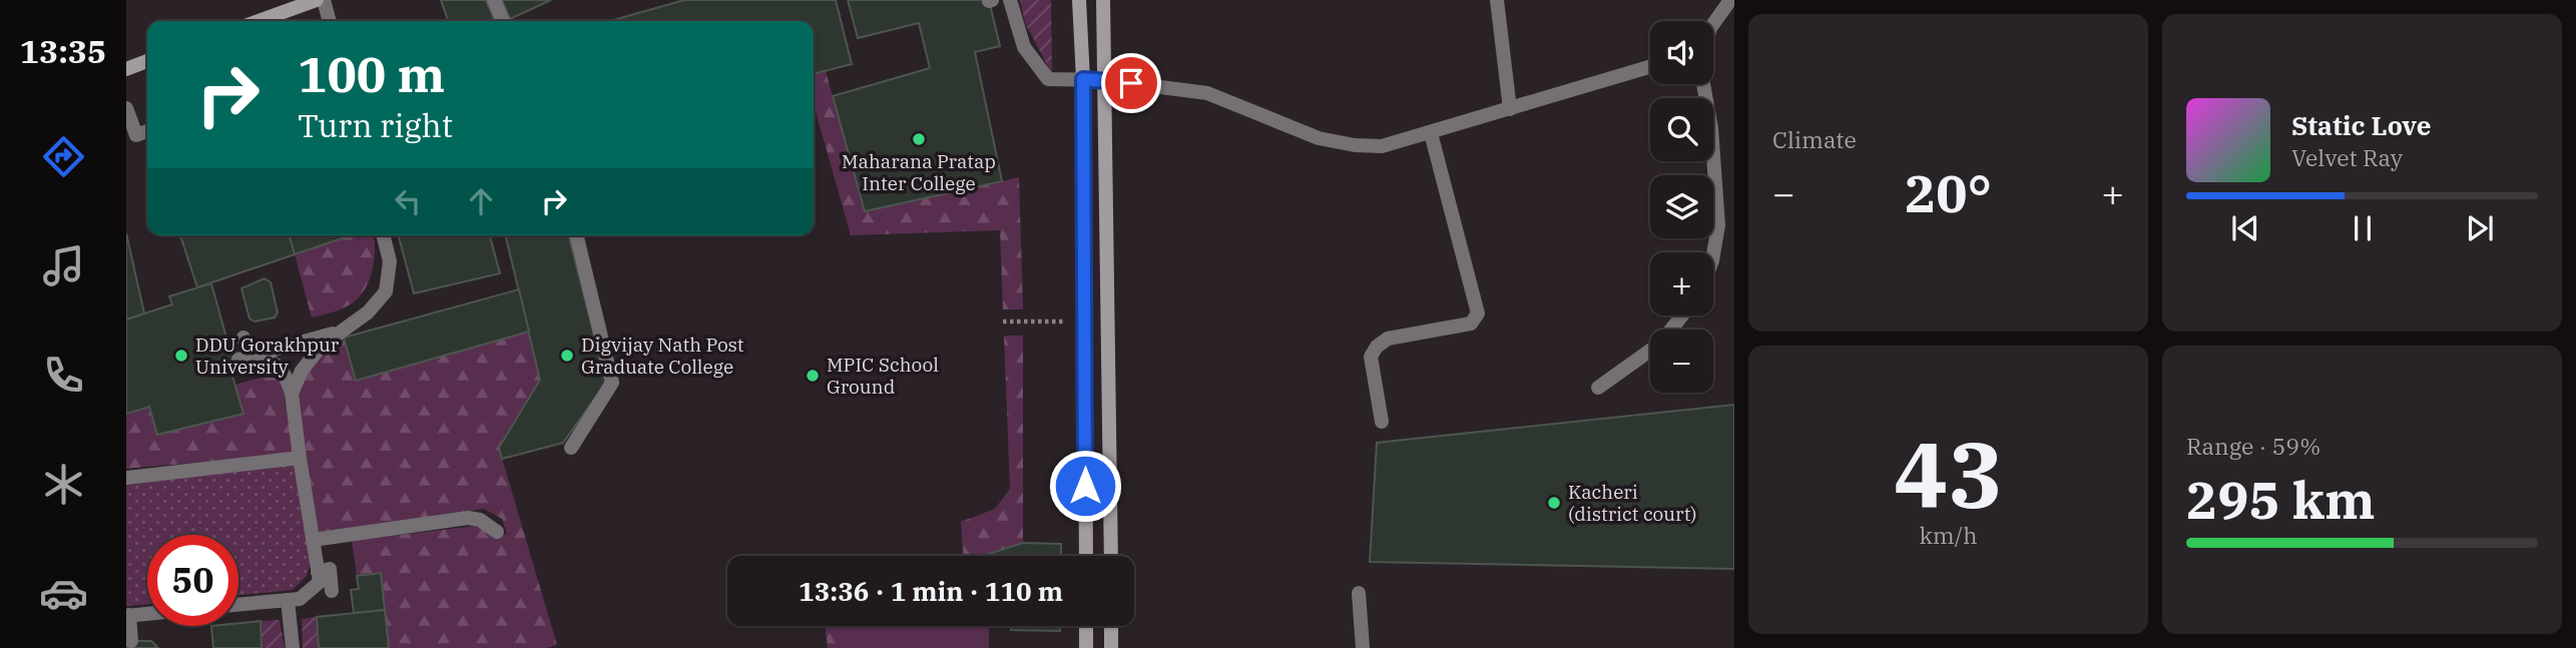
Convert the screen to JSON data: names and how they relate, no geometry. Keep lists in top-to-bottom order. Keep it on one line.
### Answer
{"places":["Maharana Pratap Inter College","DDU Gorakhpur University","Digvijay Nath Post Graduate College","MPIC School Ground","Kacheri (district court)"],"page":{"tabs":"13:35","tile":["Climate",["43","km/h"],["Range · 59%","295 km"]],"map_buttons":["+","−"],"turn":["100 m","Turn right"],"song":["Static Love","Velvet Ray"],"heat":["−","20°","+"],"limit":"50","trip":"13:36 · 1 min · 110 m"}}
